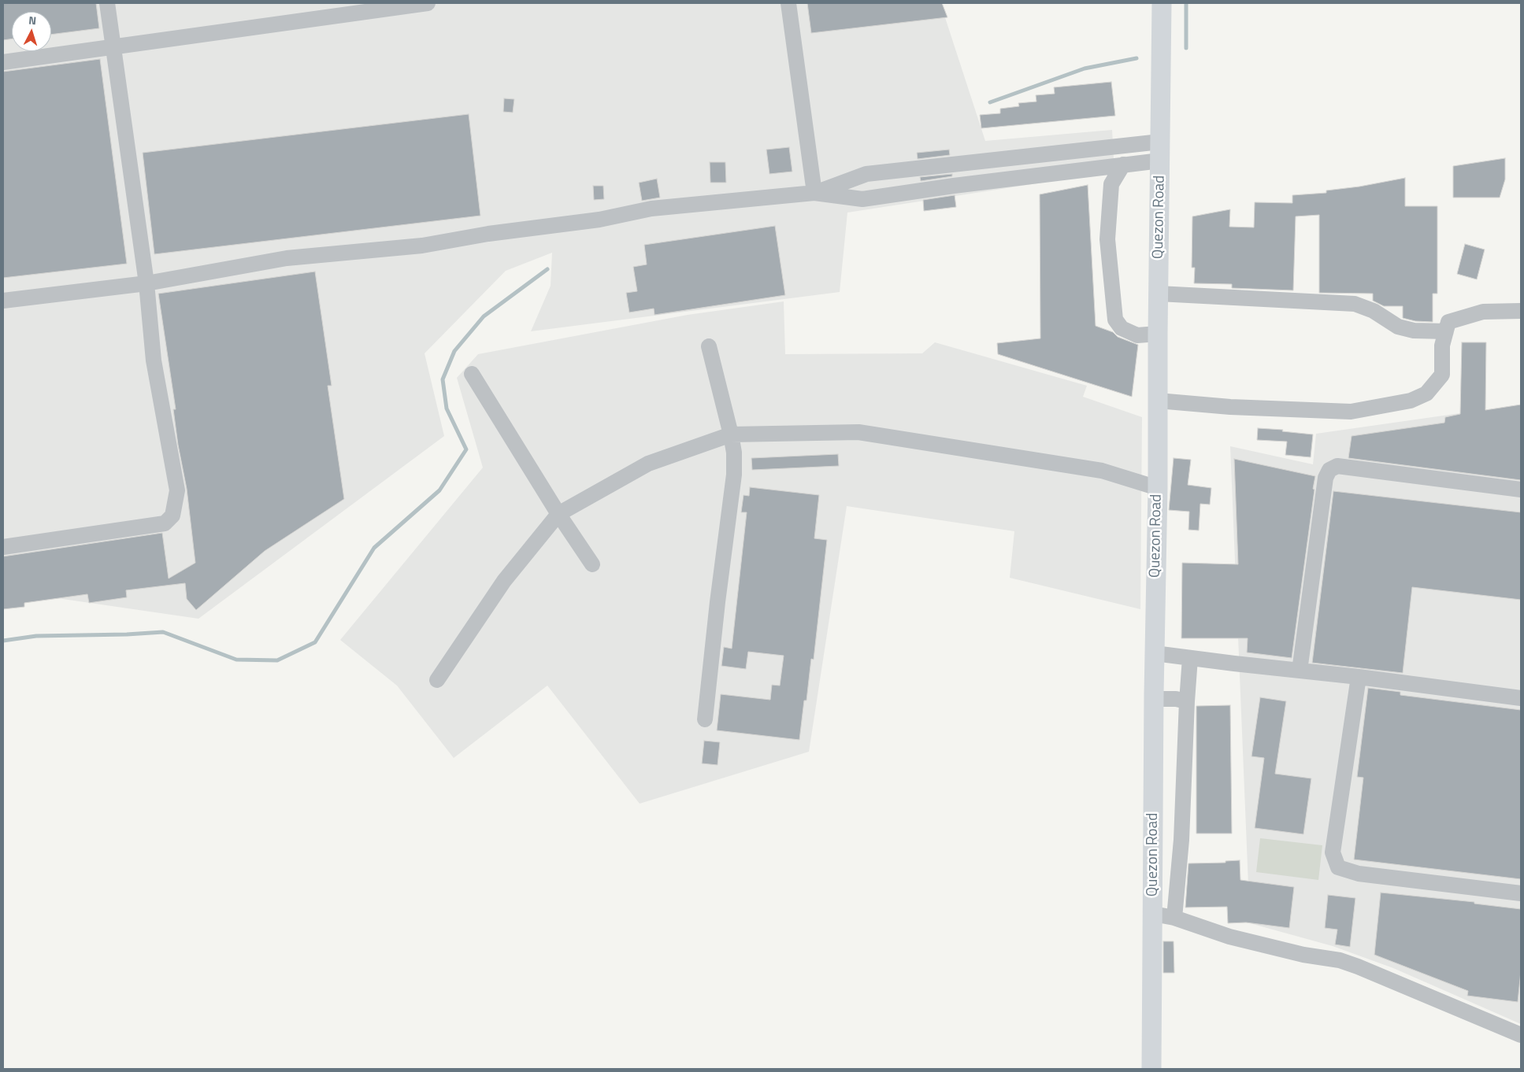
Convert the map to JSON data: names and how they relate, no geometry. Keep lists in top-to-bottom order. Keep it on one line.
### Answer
{"streets":{"main road":["Quezon Road"]},"north":"top"}
